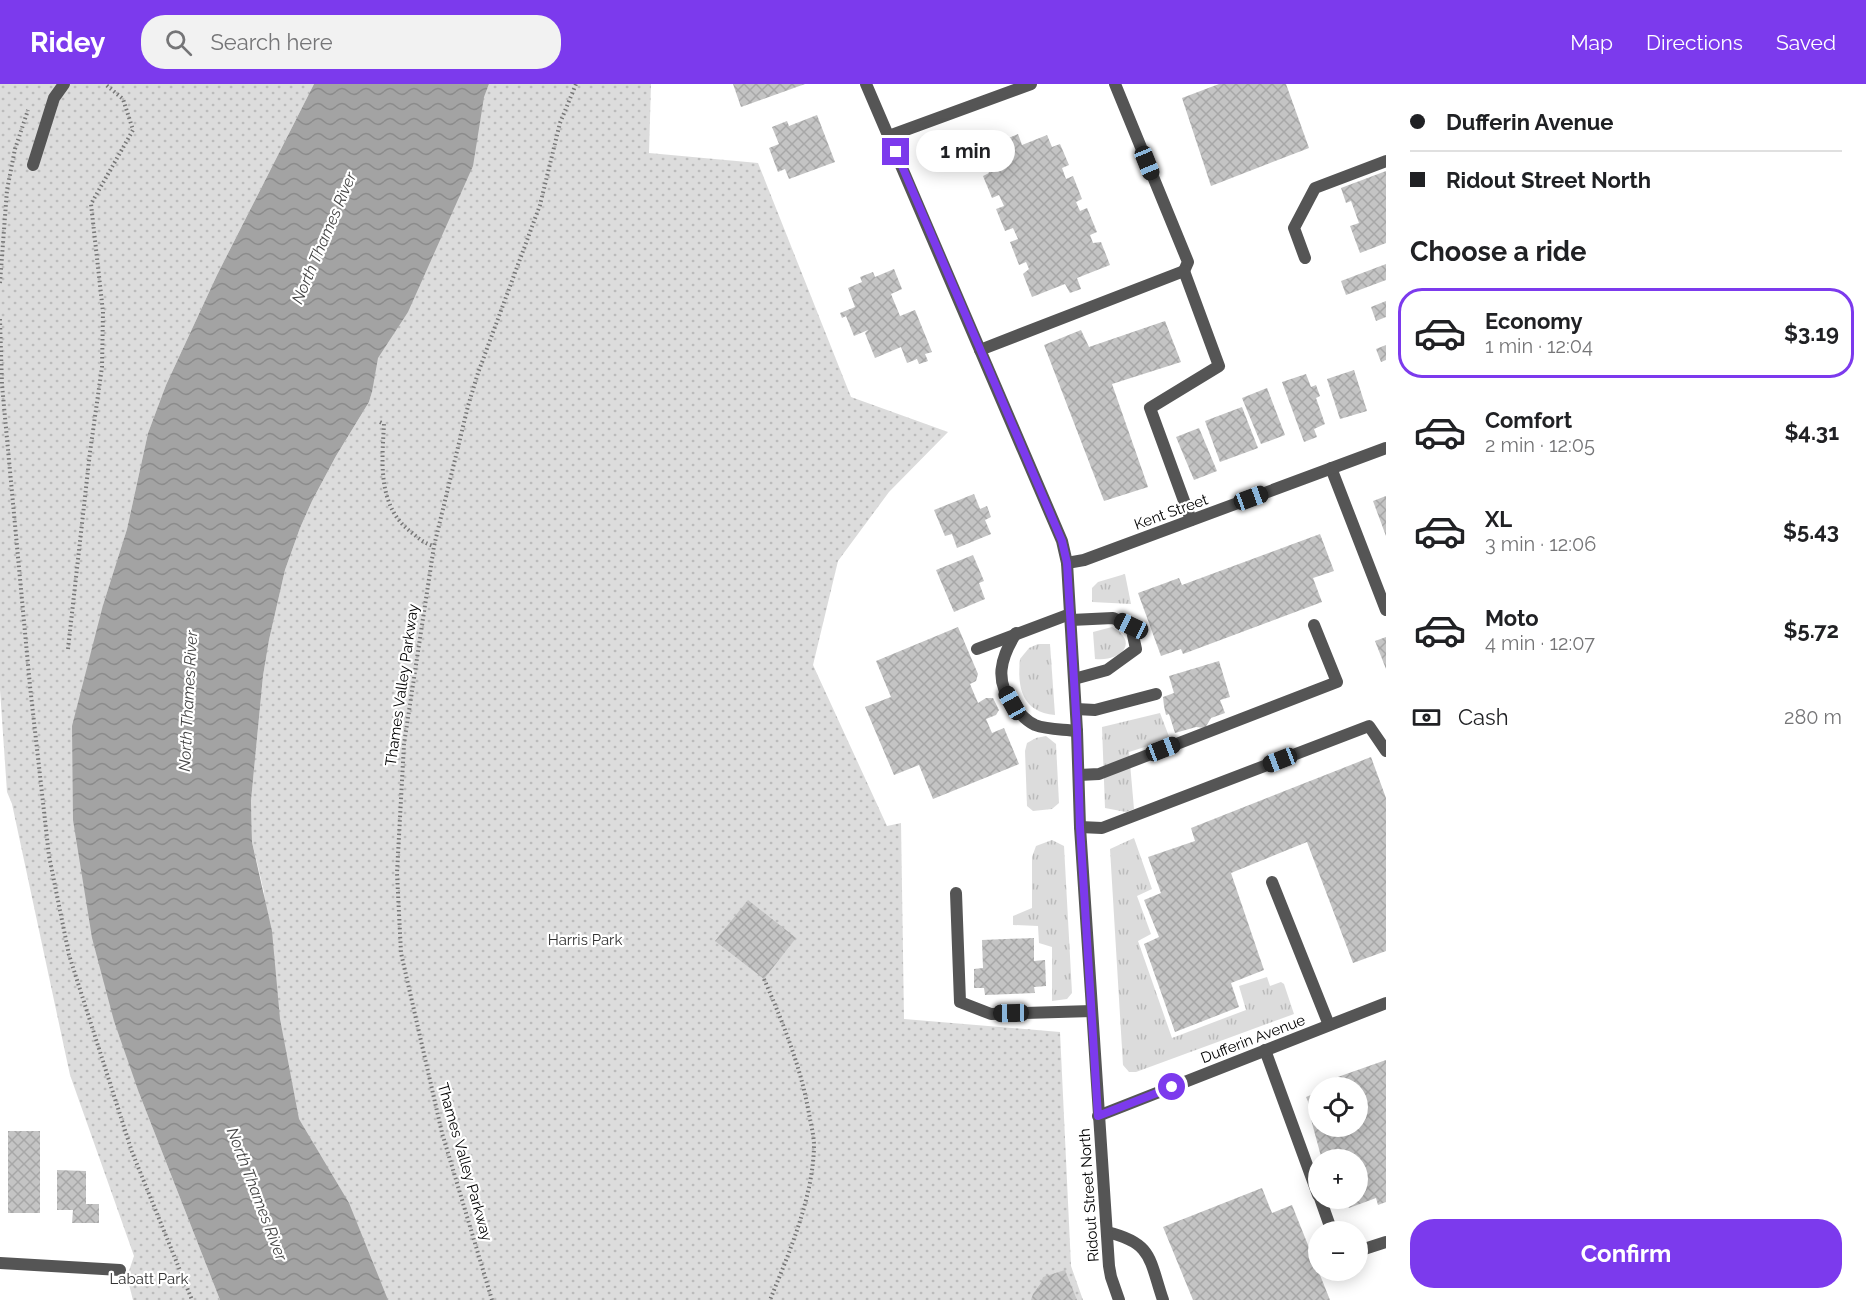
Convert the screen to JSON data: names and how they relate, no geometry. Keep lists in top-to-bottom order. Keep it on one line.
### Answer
{"streets":{"street":["Kent Street","Dufferin Avenue","Ridout Street North"],"path":["Thames Valley Parkway"]},"crossings":[["Kent Street","Ridout Street North"],["Dufferin Avenue","Ridout Street North"]],"water":["North Thames River"],"parks":["Harris Park","Labatt Park"],"page":{"header":"Ridey","search":"Search here","nav":["Map","Directions","Saved"],"banner":["Dufferin Avenue","Ridout Street North"],"bubble":"1 min","heading":"Choose a ride","list":[{"name":"Economy","note":"1 min · 12:04","value":"$3.19"},{"name":"Comfort","note":"2 min · 12:05","value":"$4.31"},{"name":"XL","note":"3 min · 12:06","value":"$5.43"},{"name":"Moto","note":"4 min · 12:07","value":"$5.72"}],"pay":["Cash","280 m"],"map_buttons":["+","−"],"buttons":"Confirm"}}
